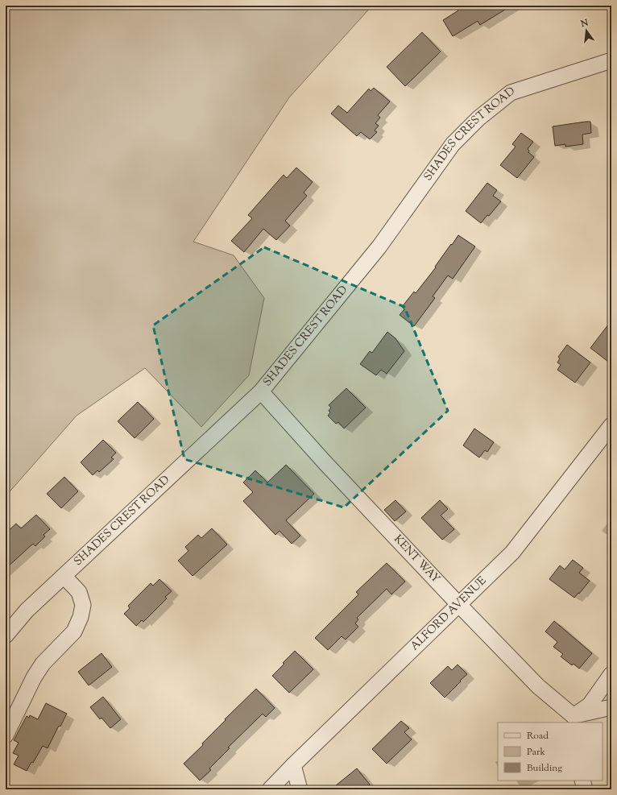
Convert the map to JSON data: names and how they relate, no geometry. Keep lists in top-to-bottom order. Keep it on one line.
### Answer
{"streets":{"street":["SHADES CREST ROAD","KENT WAY","ALFORD AVENUE"]},"crossings":[["SHADES CREST ROAD","KENT WAY"],["KENT WAY","ALFORD AVENUE"]],"legend":["Road","Park","Building"],"north":"top"}
